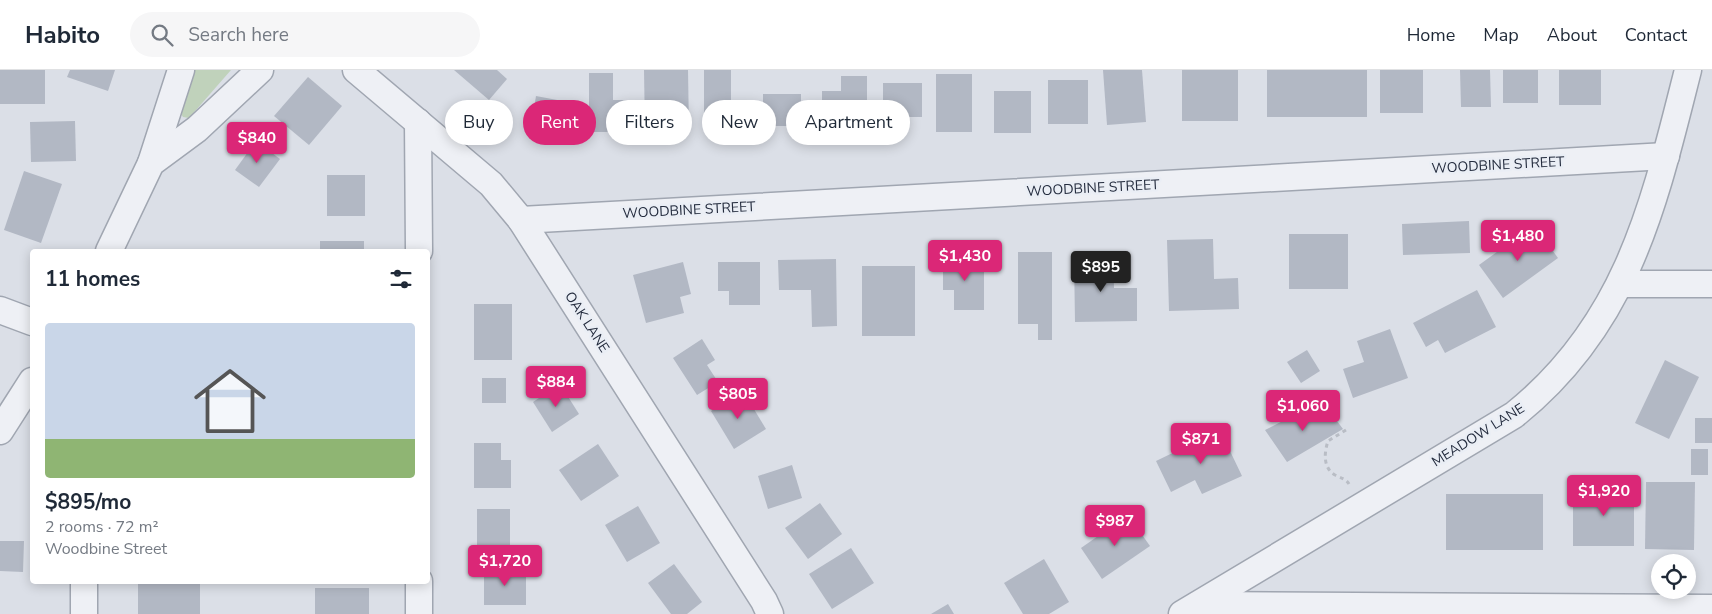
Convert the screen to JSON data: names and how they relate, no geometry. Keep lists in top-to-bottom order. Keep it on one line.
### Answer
{"streets":{"street":["WOODBINE STREET","OAK LANE","MEADOW LANE"]},"crossings":[["WOODBINE STREET","OAK LANE"],["WOODBINE STREET","MEADOW LANE"]],"page":{"header":"Habito","search":"Search here","nav":["Home","Map","About","Contact"],"chip":["Buy","Rent","Filters","New","Apartment"],"price":["$840","$1,480","$1,430","$895","$884","$805","$1,060","$871","$1,920","$987","$1,720"],"heading":"11 homes","list":[{"name":"$895/mo","note":"2 rooms · 72 m² · Woodbine Street"}]}}
